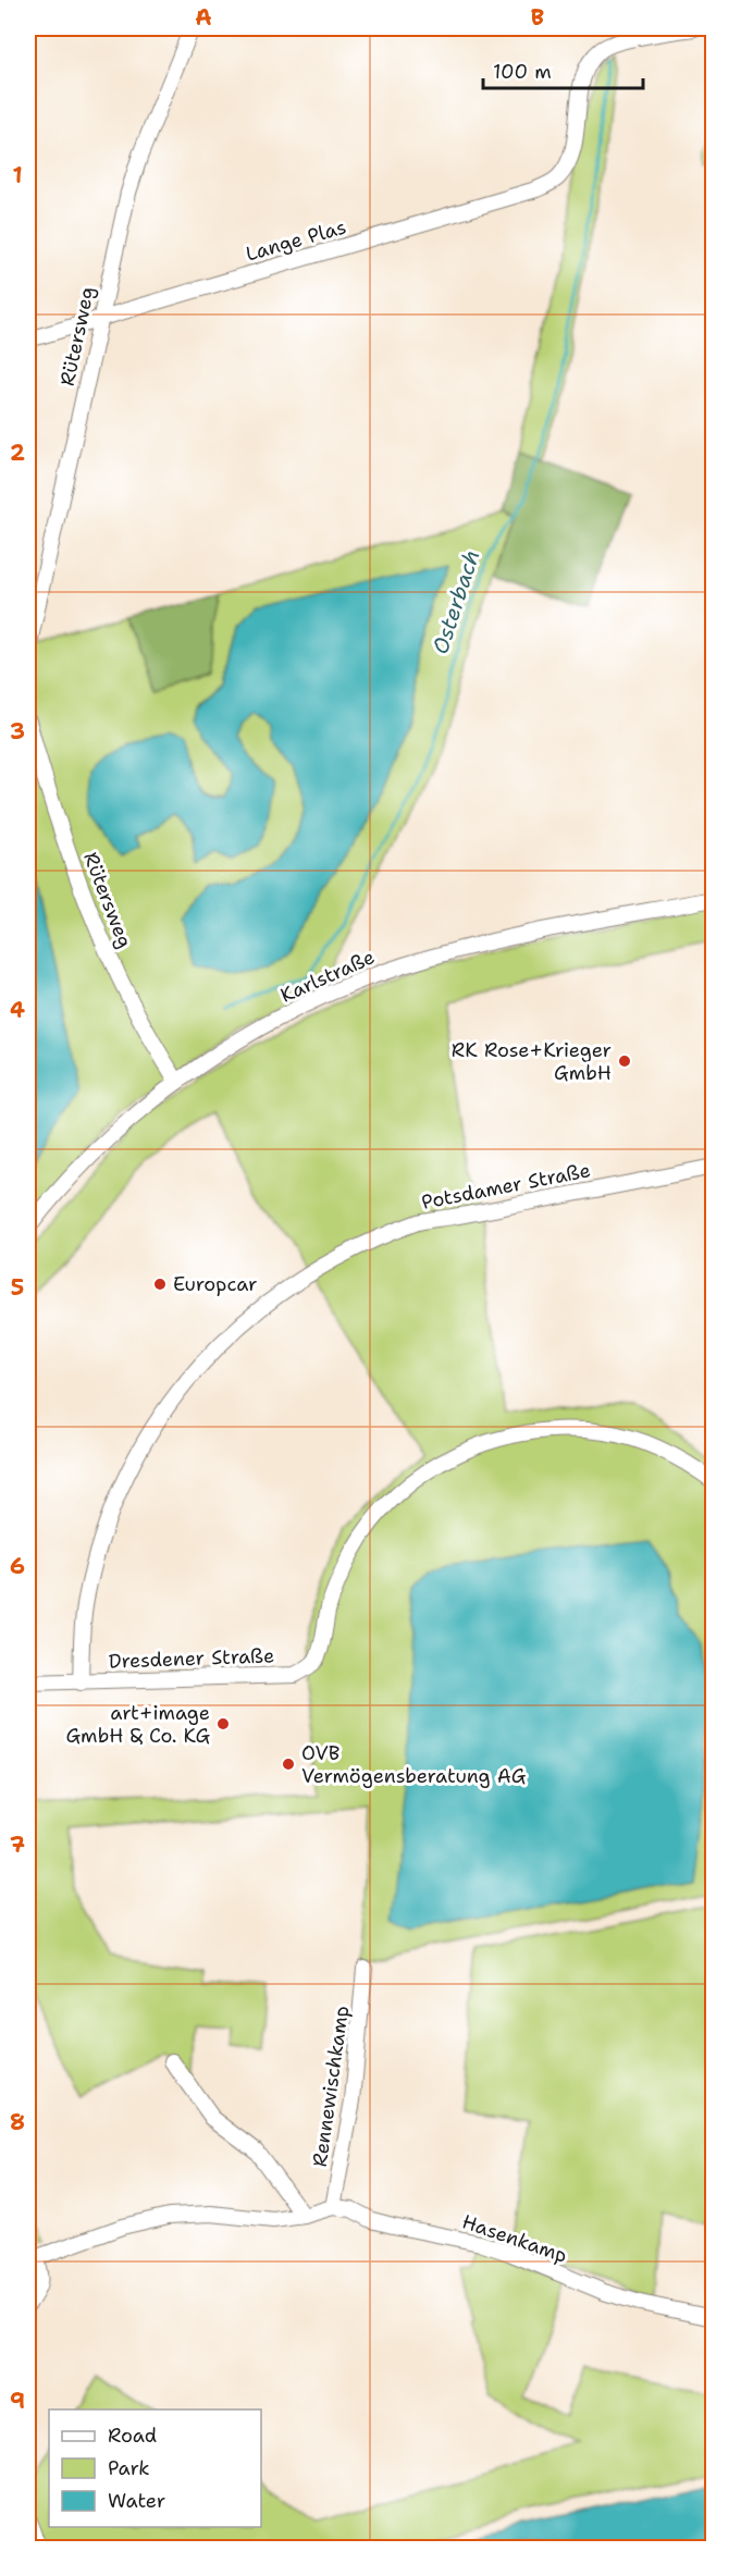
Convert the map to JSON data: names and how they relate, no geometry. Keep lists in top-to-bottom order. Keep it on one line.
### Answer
{"streets":{"street":["Lange Plas","Rütersweg","Karlstraße","Potsdamer Straße","Dresdener Straße","Rennewischkamp","Hasenkamp"]},"crossings":[["Lange Plas","Rütersweg"],["Rütersweg","Karlstraße"],["Potsdamer Straße","Dresdener Straße"],["Rennewischkamp","Hasenkamp"]],"water":["Osterbach"],"places":["RK Rose+Krieger GmbH","Europcar","art+image GmbH & Co. KG","OVB Vermögensberatung AG"],"legend":["Road","Park","Water"],"scale_bar":"100 m","grid":{"columns":["A","B"],"rows":["1","2","3","4","5","6","7","8","9"]}}
